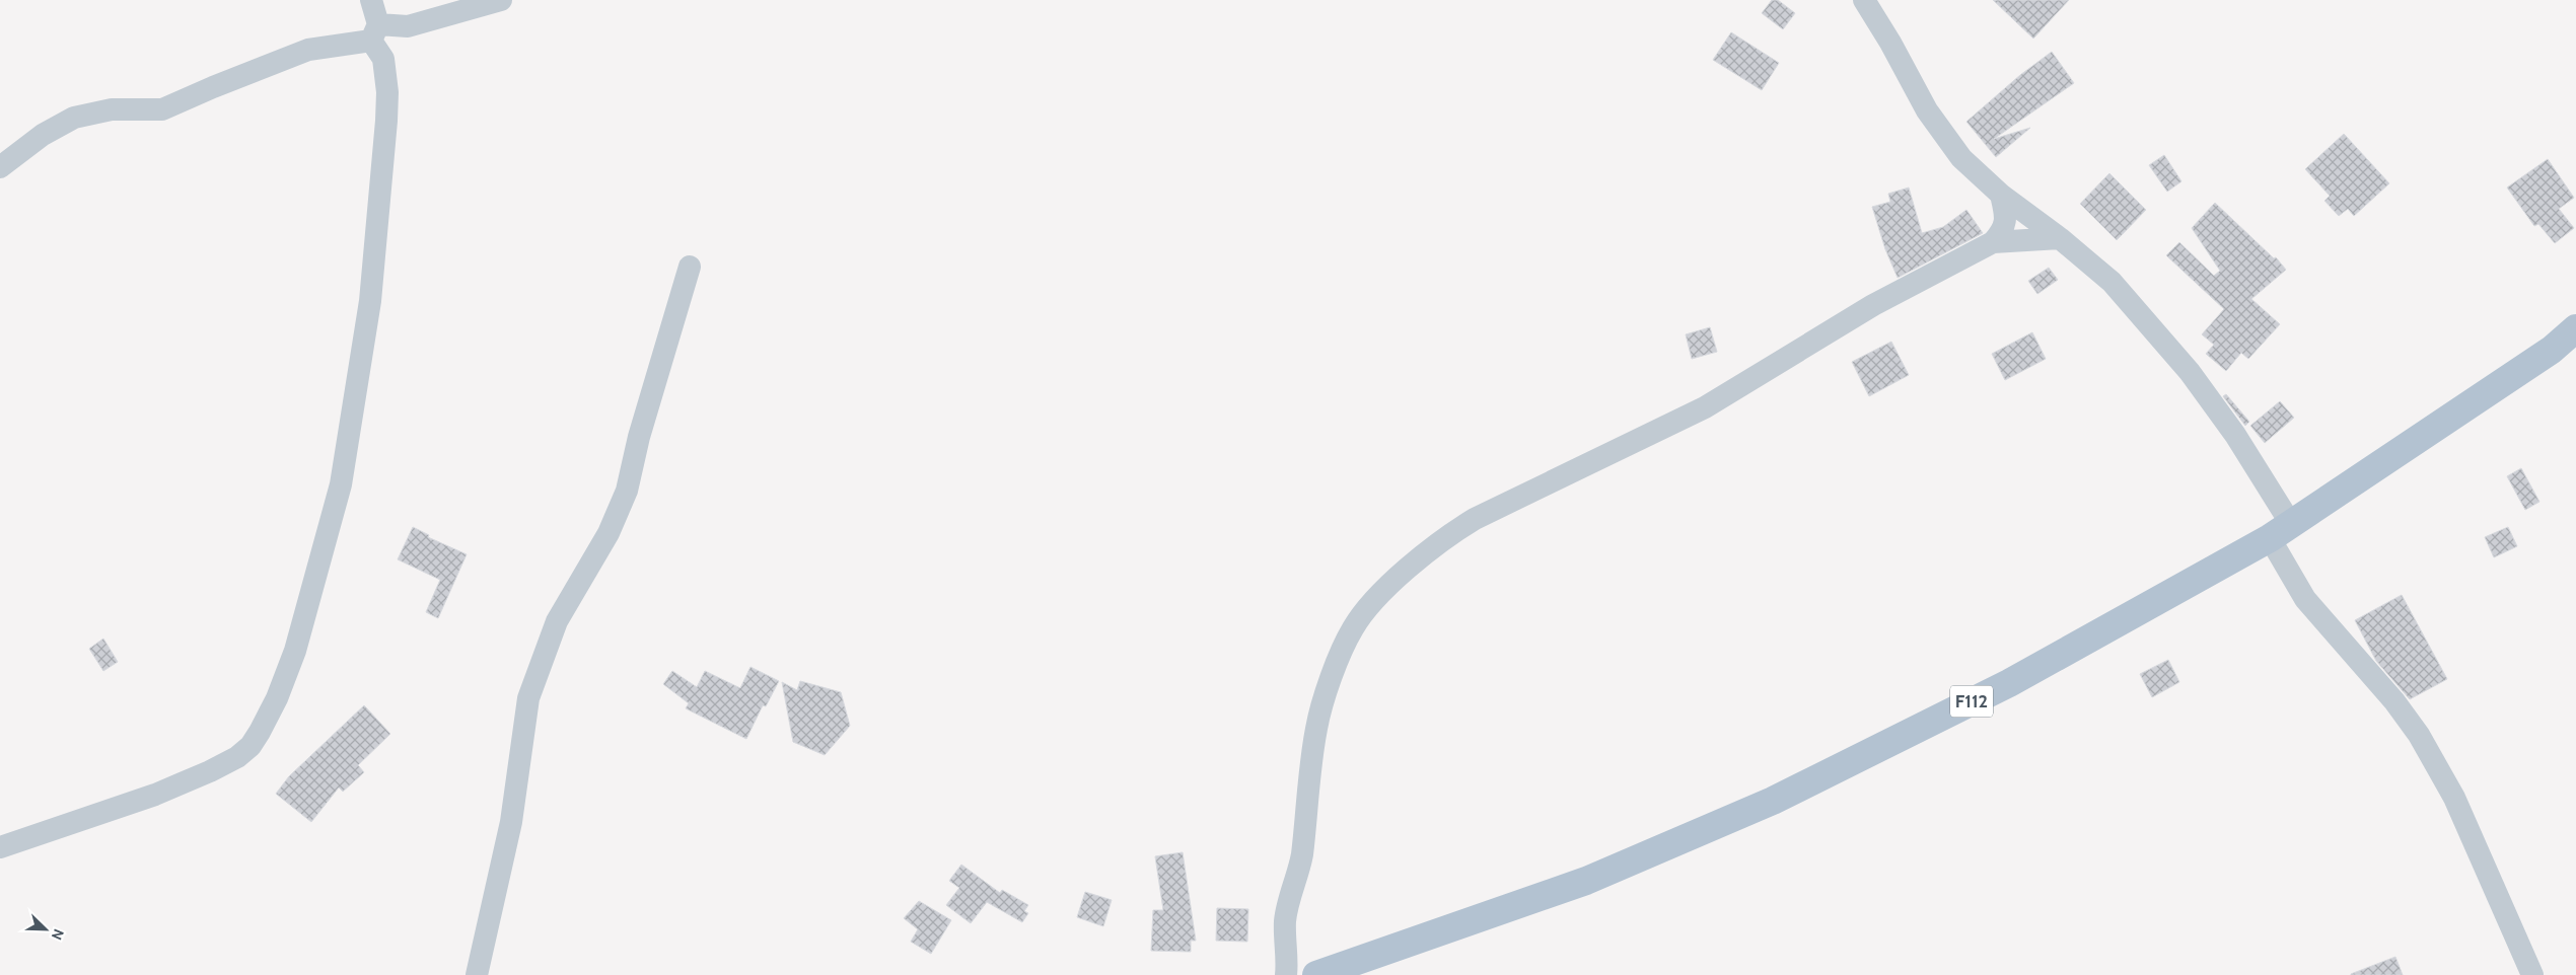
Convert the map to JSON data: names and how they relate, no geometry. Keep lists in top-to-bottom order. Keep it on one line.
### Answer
{"streets":{"main road":["F112"]},"north":"bottom right"}
